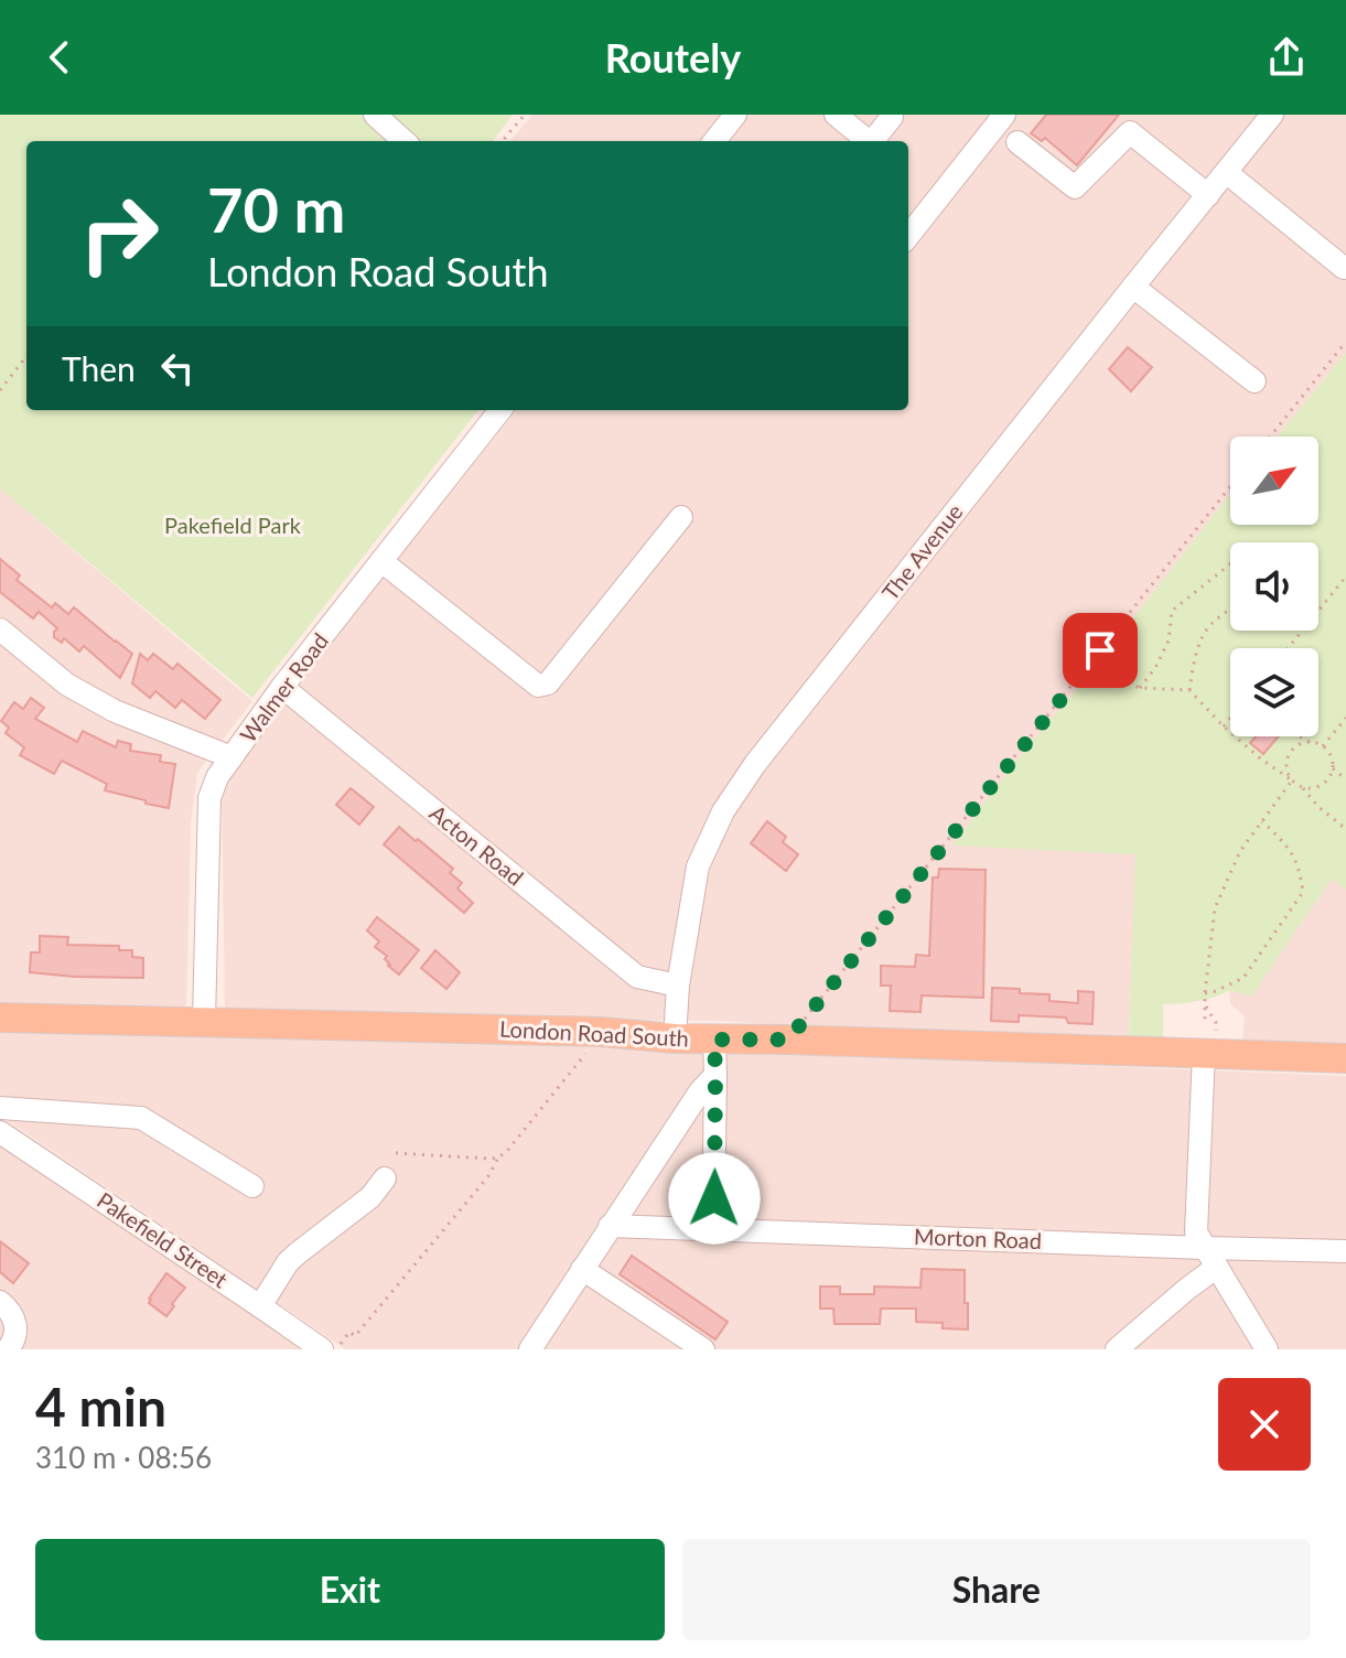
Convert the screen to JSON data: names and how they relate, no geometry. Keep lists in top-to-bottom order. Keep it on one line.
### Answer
{"streets":{"main road":["London Road South"],"street":["The Avenue","Walmer Road","Acton Road","Morton Road","Pakefield Street"]},"crossings":[["The Avenue","Acton Road"],["The Avenue","London Road South"],["Walmer Road","Acton Road"],["Walmer Road","London Road South"]],"parks":["Pakefield Park"],"north":"top right","page":{"header":"Routely","turn":["70 m","London Road South"],"then":"Then","heading":["4 min","310 m · 08:56"],"buttons":["Exit","Share"]}}
